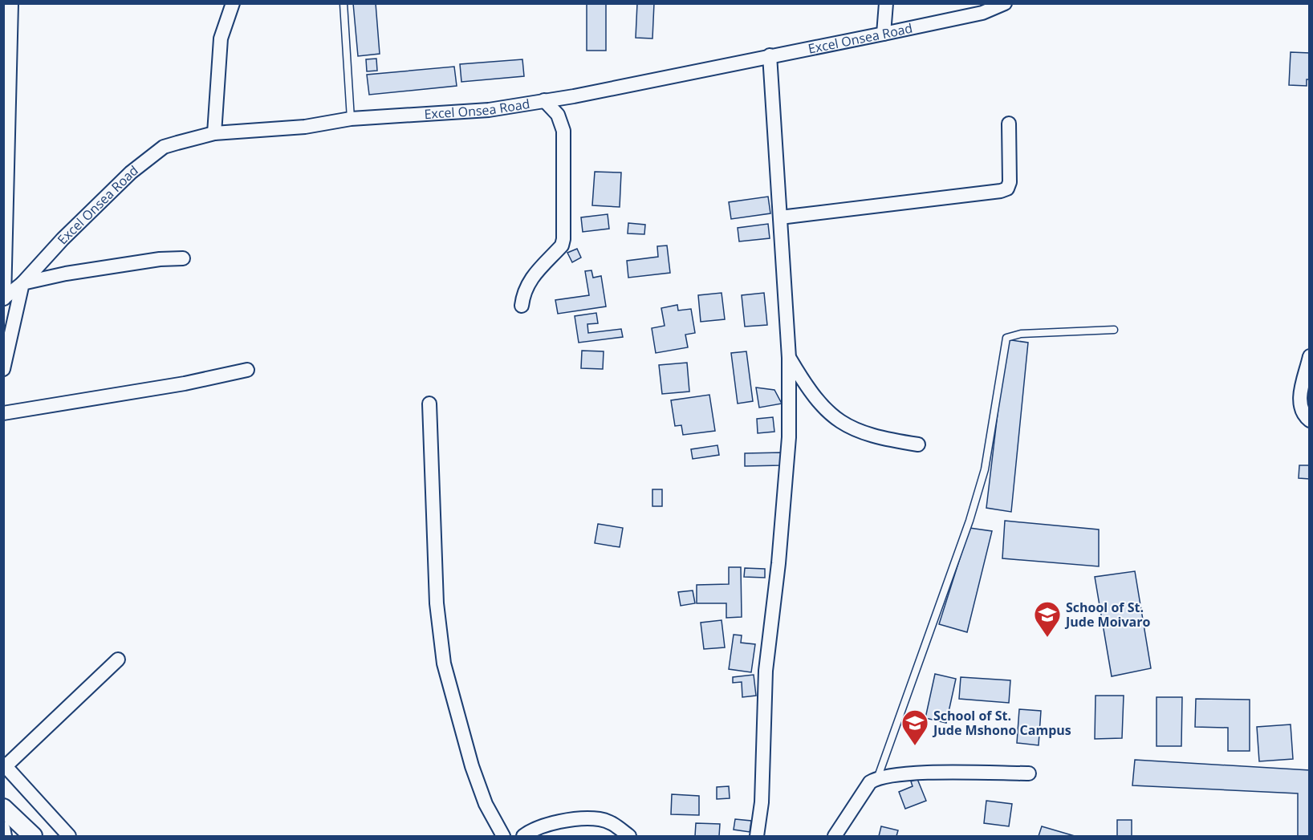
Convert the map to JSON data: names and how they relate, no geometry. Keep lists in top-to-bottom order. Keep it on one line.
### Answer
{"streets":{"street":["Excel Onsea Road"]},"places":{"school or university":["School of St. Jude Moivaro","School of St. Jude Mshono Campus"]}}
